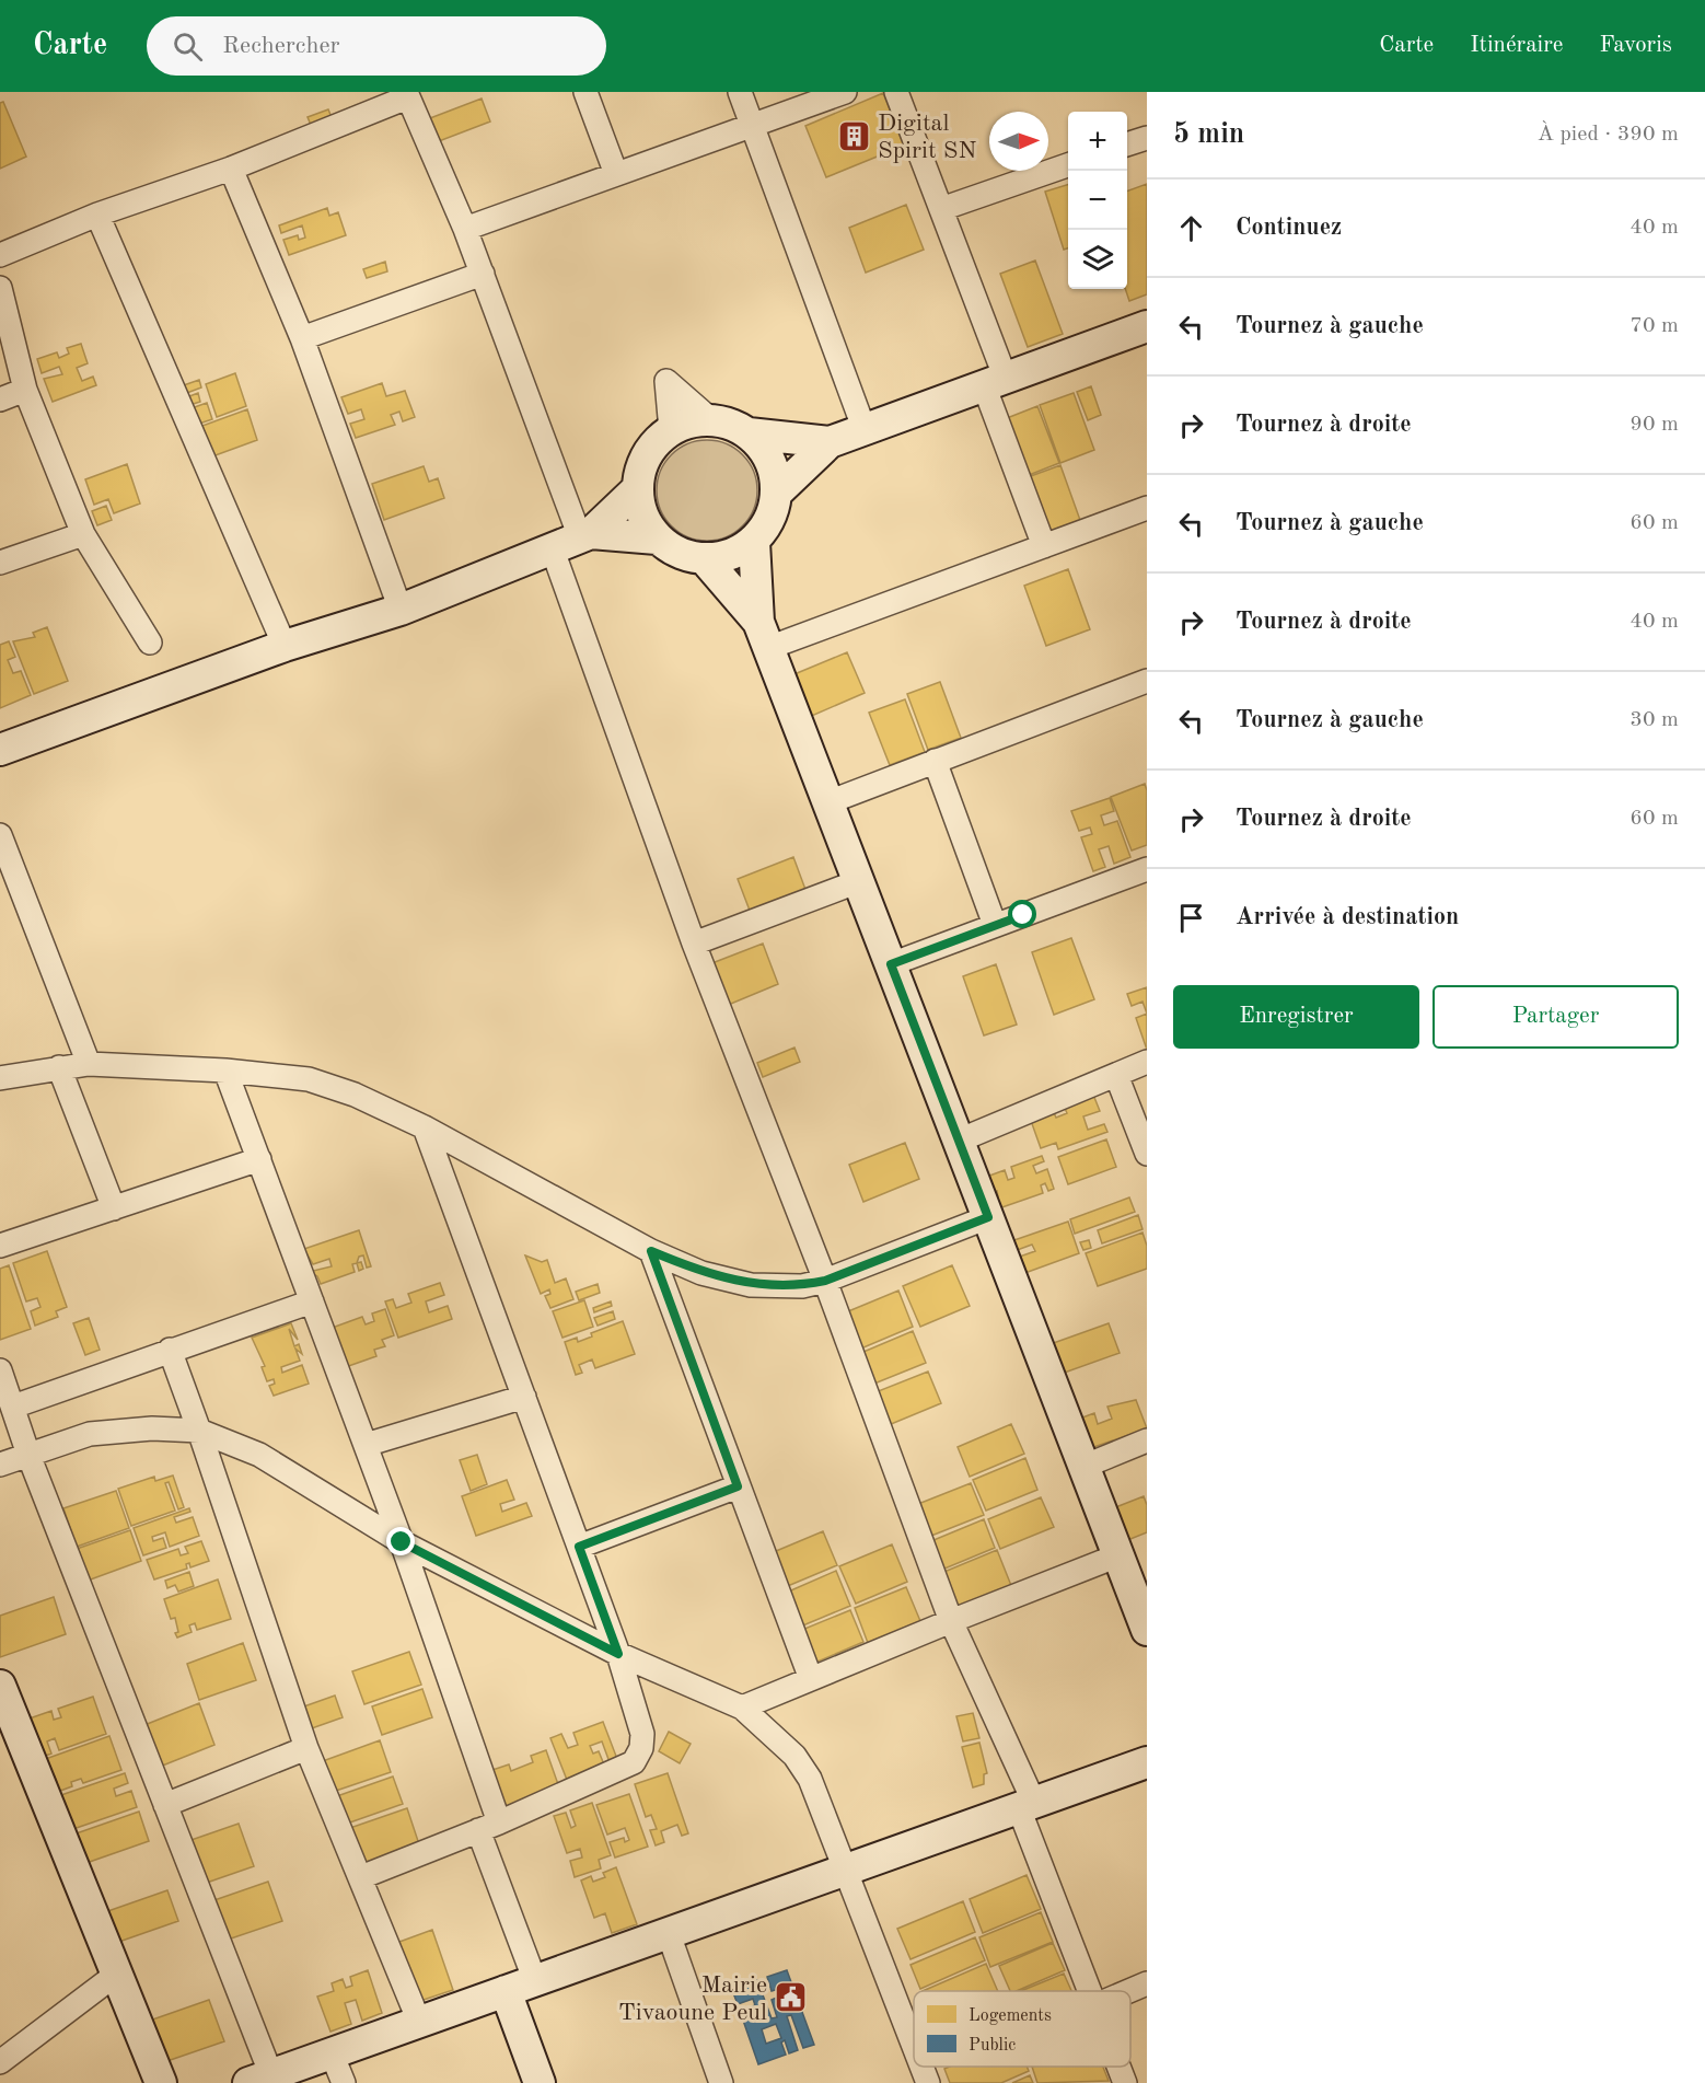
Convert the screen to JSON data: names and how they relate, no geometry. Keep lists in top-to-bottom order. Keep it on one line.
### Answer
{"places":{"building":["Digital Spirit SN"],"public building":["Mairie Tivaoune Peul"]},"legend":["Logements","Public"],"north":"right","page":{"header":"Carte","search":"Rechercher","nav":["Carte","Itinéraire","Favoris"],"heading":["5 min","À pied · 390 m"],"map_buttons":["+","−"],"list":[["Continuez","40 m"],["Tournez à gauche","70 m"],["Tournez à droite","90 m"],["Tournez à gauche","60 m"],["Tournez à droite","40 m"],["Tournez à gauche","30 m"],["Tournez à droite","60 m"],"Arrivée à destination"],"buttons":["Enregistrer","Partager"]}}
